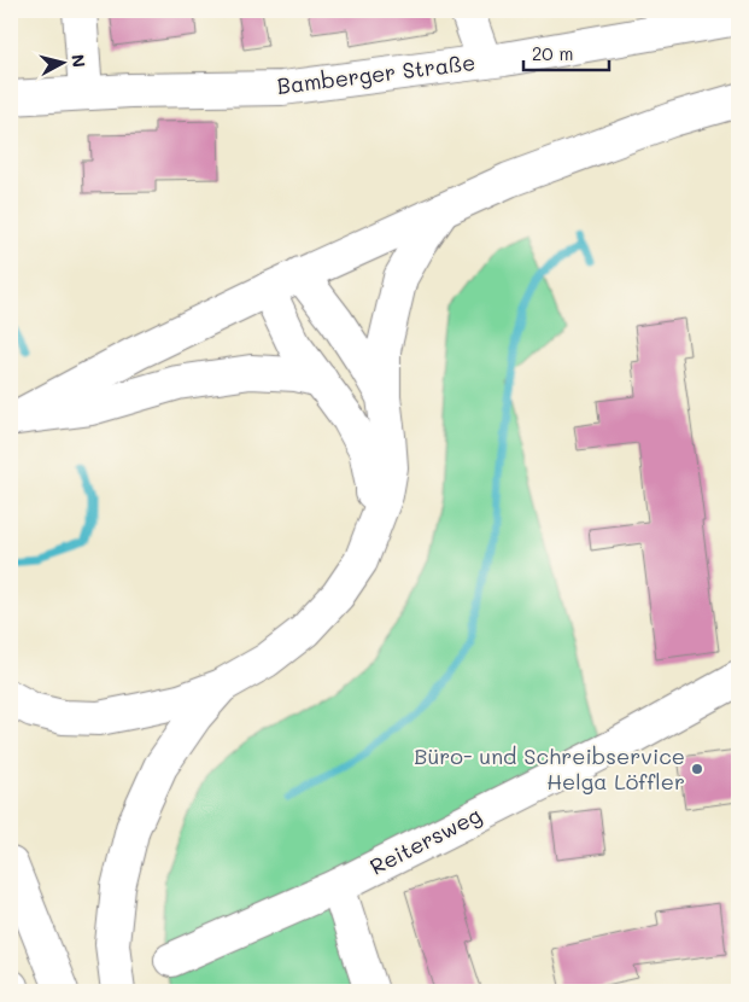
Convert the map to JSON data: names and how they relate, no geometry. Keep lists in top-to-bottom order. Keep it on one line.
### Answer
{"streets":{"main road":["Bamberger Straße","Reitersweg"]},"places":["Büro- und Schreibservice Helga Löffler"],"scale_bar":"20 m","north":"right"}
